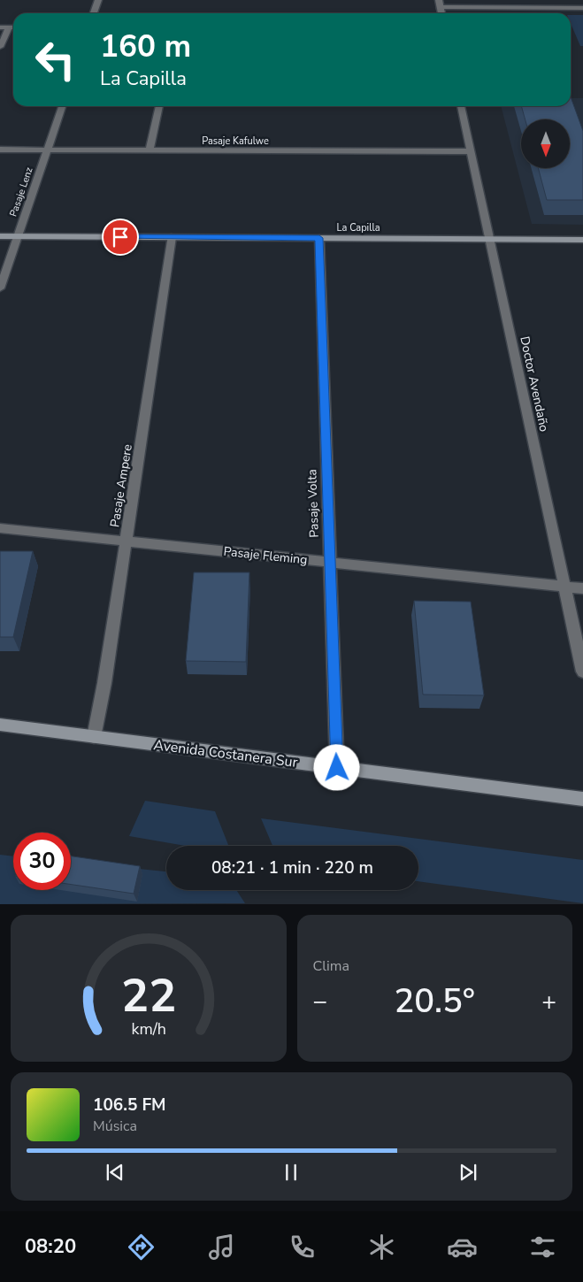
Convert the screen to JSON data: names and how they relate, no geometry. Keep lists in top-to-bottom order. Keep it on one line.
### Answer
{"streets":{"street":["Pasaje Kafulwe","Pasaje Lenz","La Capilla","Doctor Avendaño","Pasaje Ampere","Pasaje Volta","Pasaje Fleming","Avenida Costanera Sur"]},"crossings":[["Pasaje Kafulwe","Pasaje Lenz"],["Pasaje Kafulwe","Doctor Avendaño"],["Pasaje Lenz","La Capilla"],["La Capilla","Doctor Avendaño"],["La Capilla","Pasaje Ampere"],["La Capilla","Pasaje Volta"],["Doctor Avendaño","Pasaje Fleming"],["Pasaje Ampere","Pasaje Fleming"],["Pasaje Ampere","Avenida Costanera Sur"],["Pasaje Volta","Pasaje Fleming"],["Pasaje Volta","Avenida Costanera Sur"]],"north":"bottom","page":{"turn":["160 m","La Capilla"],"limit":"30","trip":"08:21 · 1 min · 220 m","tile":"Clima","heat":["−","20.5°","+"],"song":["106.5 FM","Música"],"tabs":"08:20","gauge":["22","km/h"]}}
